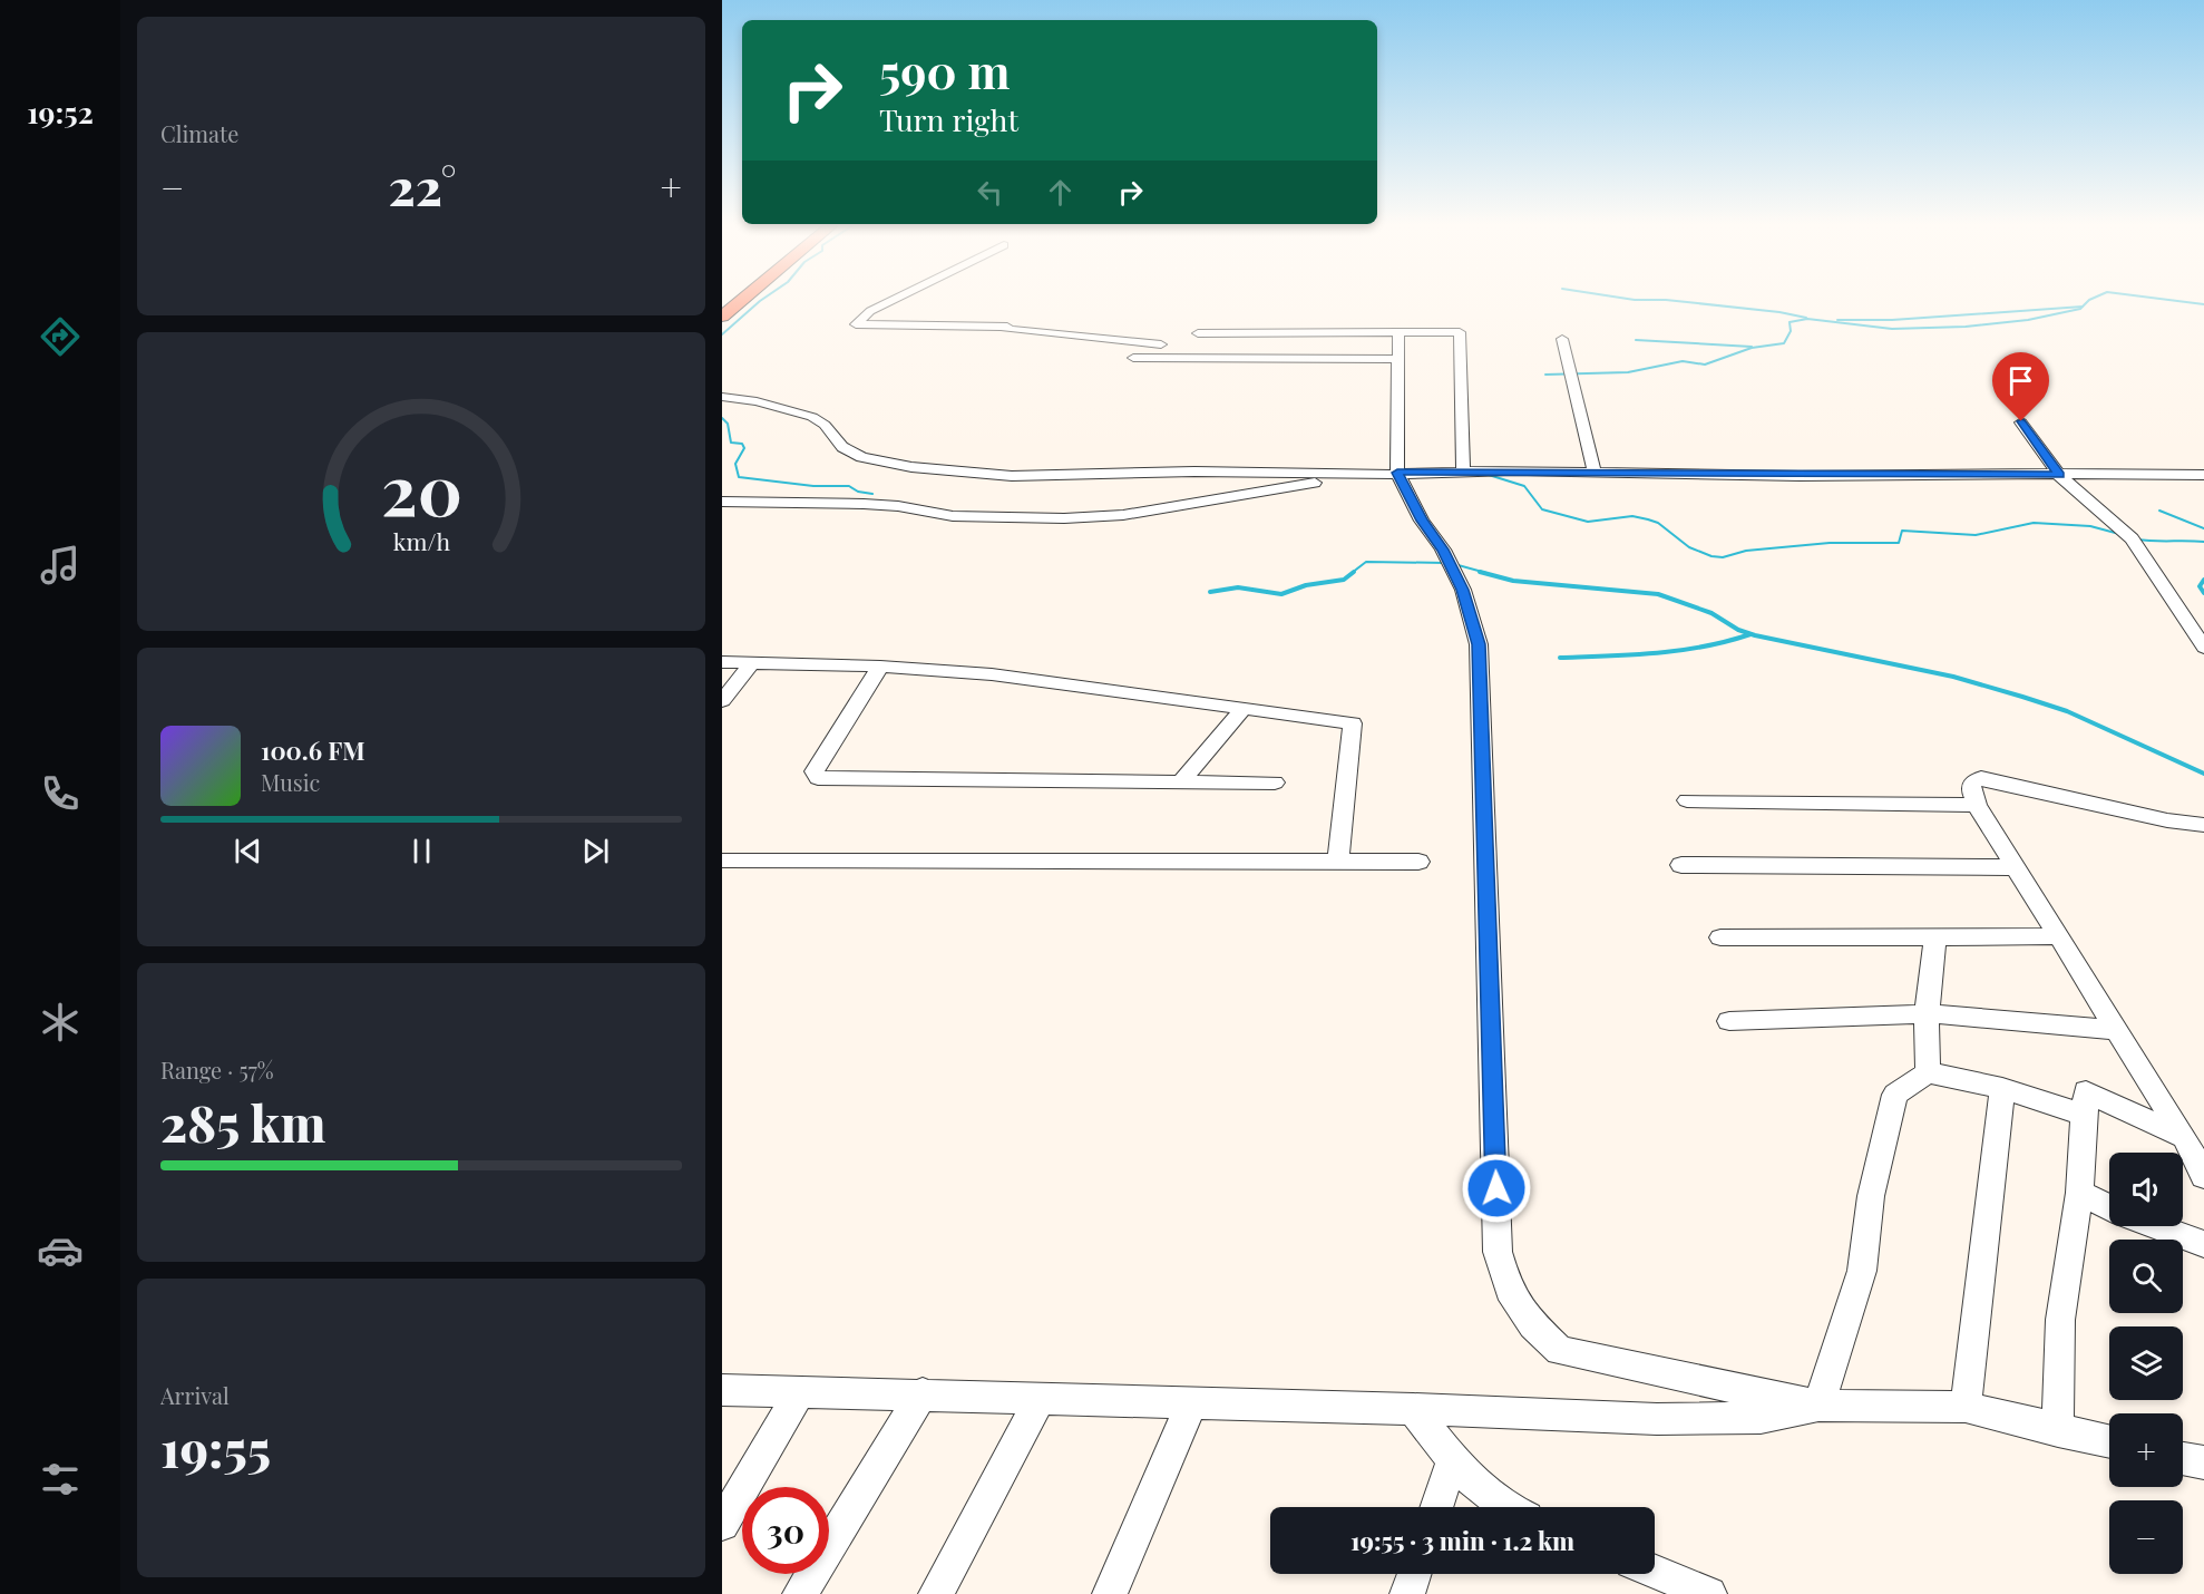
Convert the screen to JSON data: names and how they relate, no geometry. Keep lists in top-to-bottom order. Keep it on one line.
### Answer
{"page":{"tabs":"19:52","tile":["Climate",["Range · 57%","285 km"],["Arrival","19:55"]],"turn":["590 m","Turn right"],"heat":["−","22°","+"],"song":["100.6 FM","Music"],"map_buttons":["+","−"],"limit":"30","trip":"19:55 · 3 min · 1.2 km","gauge":["20","km/h"]}}
